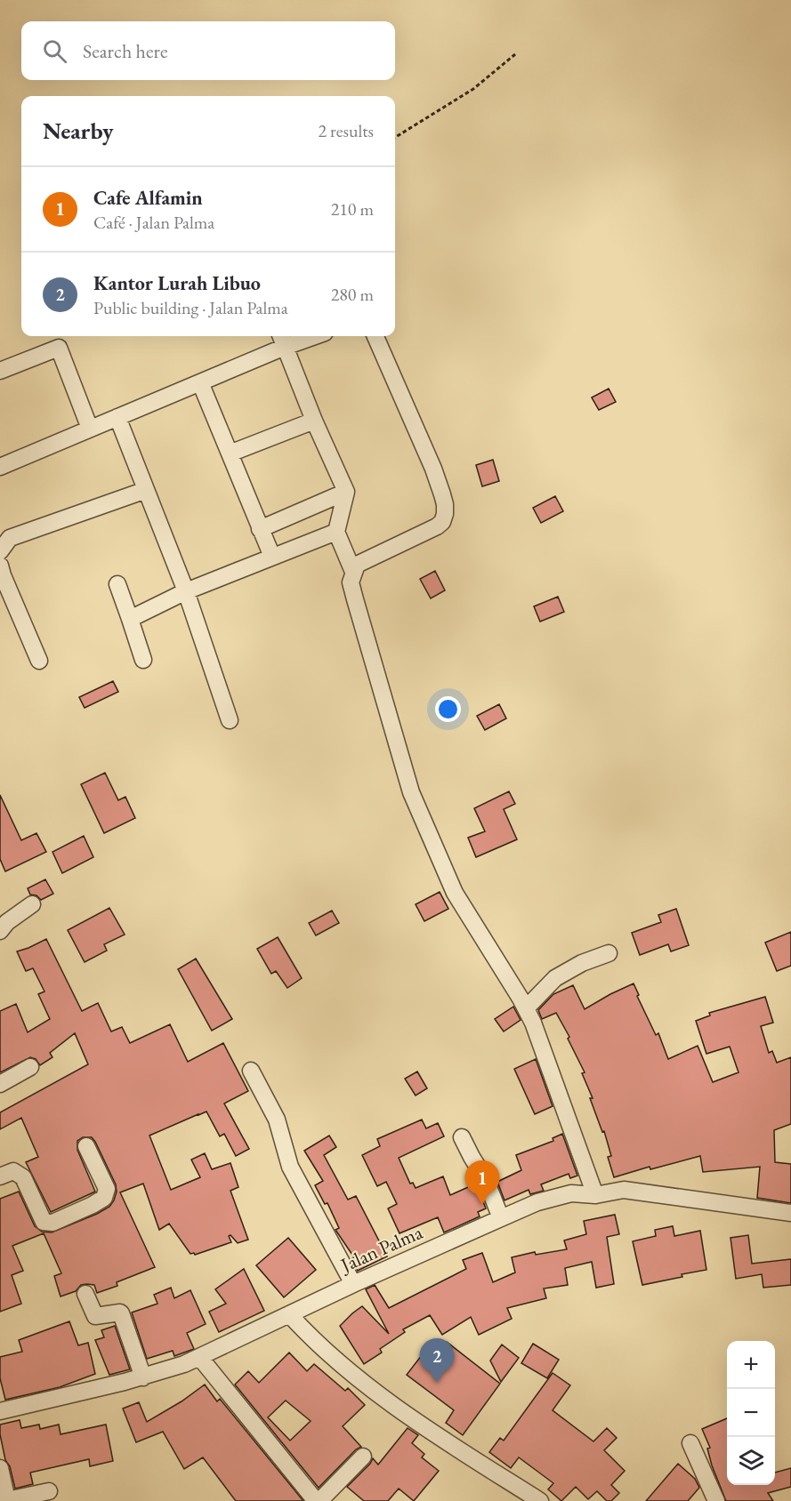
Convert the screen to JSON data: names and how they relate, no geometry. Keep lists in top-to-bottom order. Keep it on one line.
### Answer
{"streets":{"street":["Jalan Palma"]},"page":{"search":"Search here","heading":["Nearby","2 results"],"list":[{"mark":"1","name":"Cafe Alfamin","note":"Café · Jalan Palma","value":"210 m"},{"mark":"2","name":"Kantor Lurah Libuo","note":"Public building · Jalan Palma","value":"280 m"}],"pins":["1","2"],"map_buttons":["+","−"]}}
